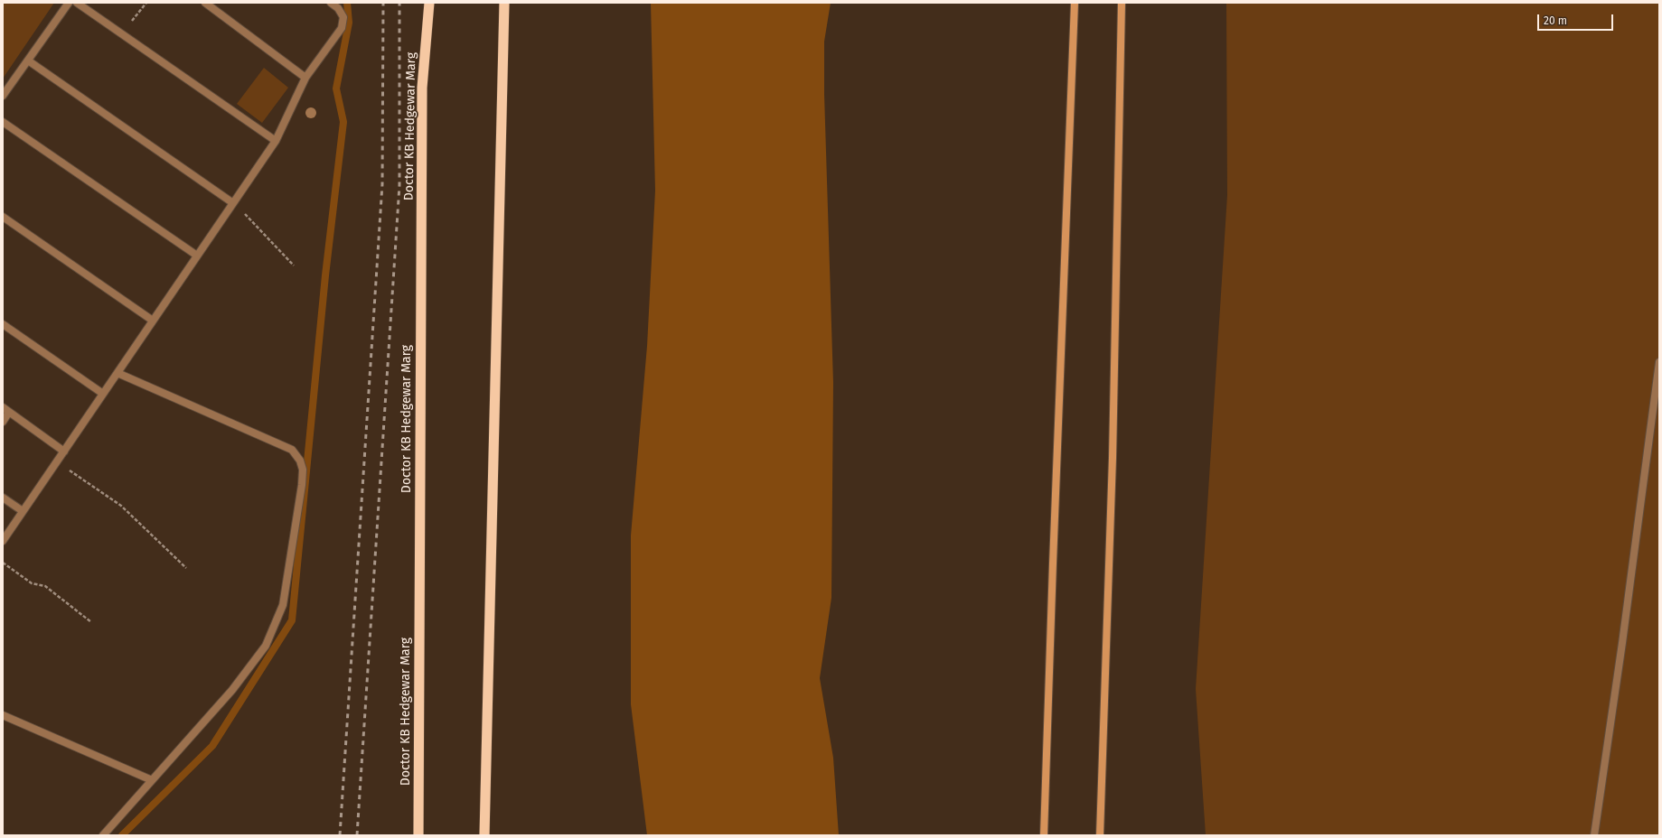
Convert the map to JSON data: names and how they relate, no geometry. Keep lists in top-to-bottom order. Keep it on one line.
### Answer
{"streets":{"highway":["Doctor KB Hedgewar Marg"]},"scale_bar":"20 m"}
